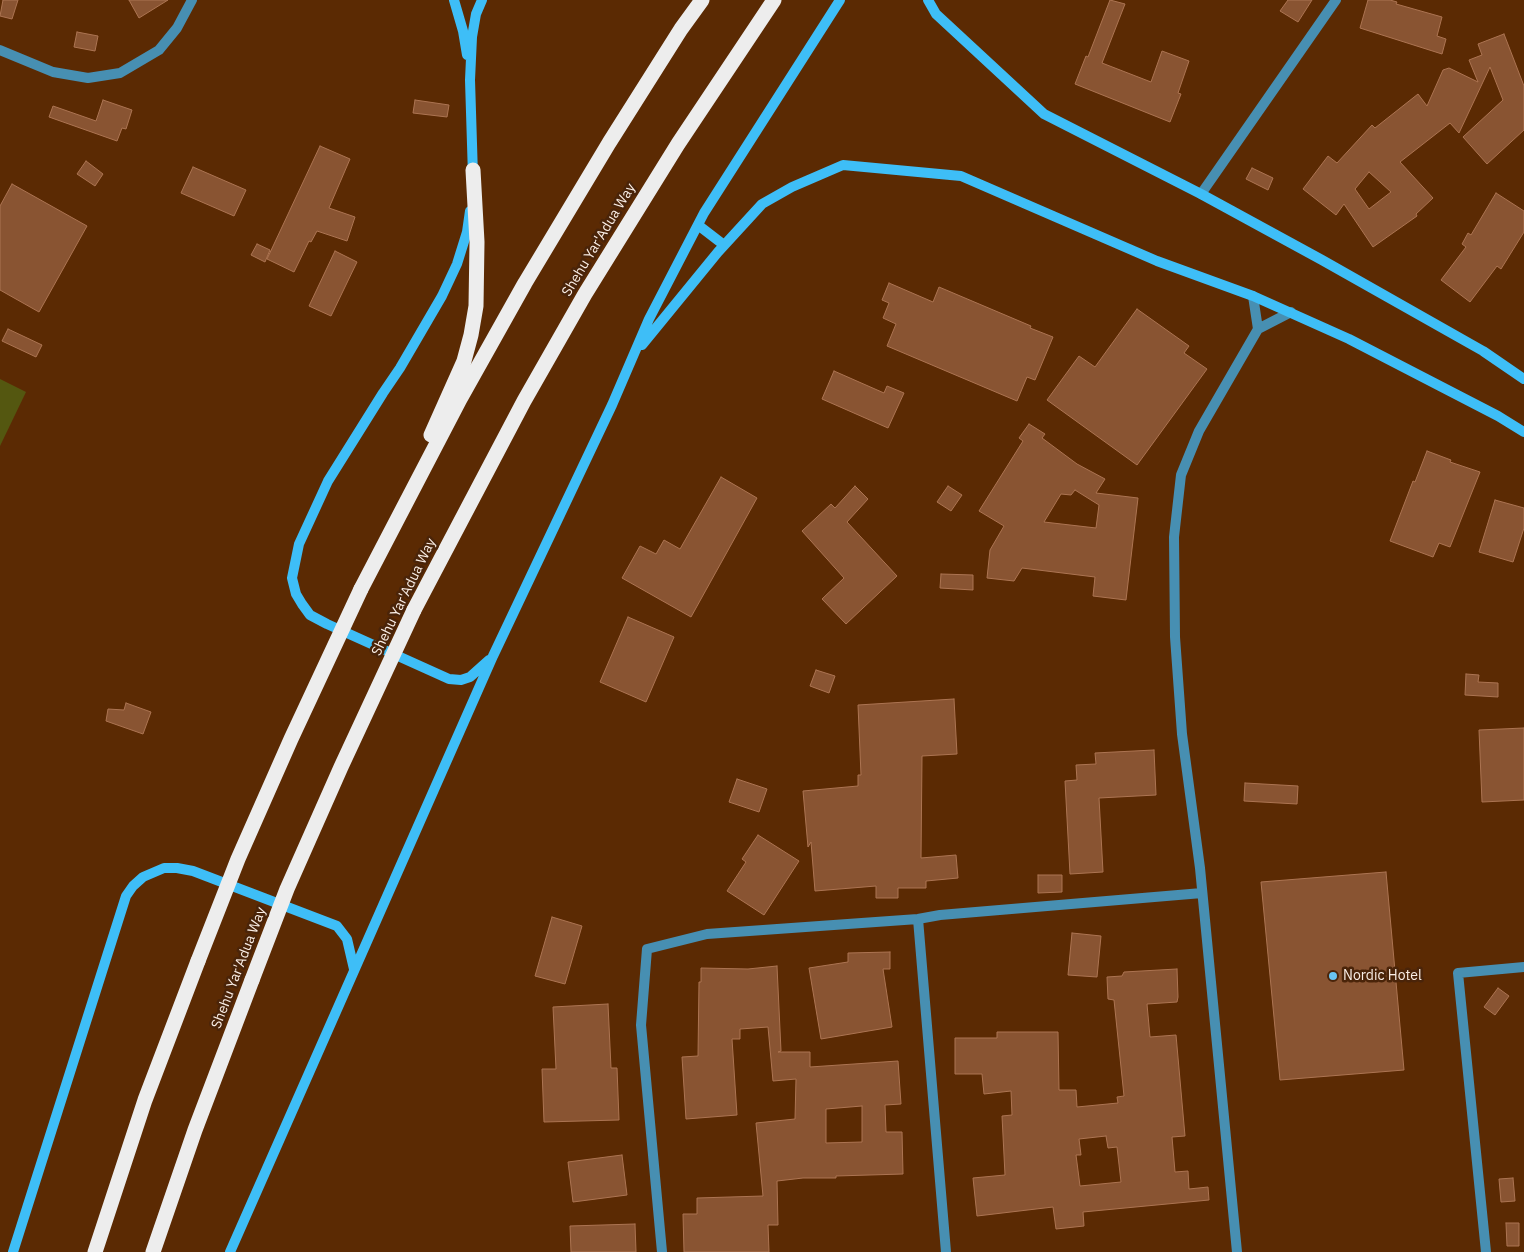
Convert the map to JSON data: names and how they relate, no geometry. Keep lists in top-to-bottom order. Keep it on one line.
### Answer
{"streets":{"highway":["Shehu Yar'Adua Way"]},"places":["Nordic Hotel"]}
